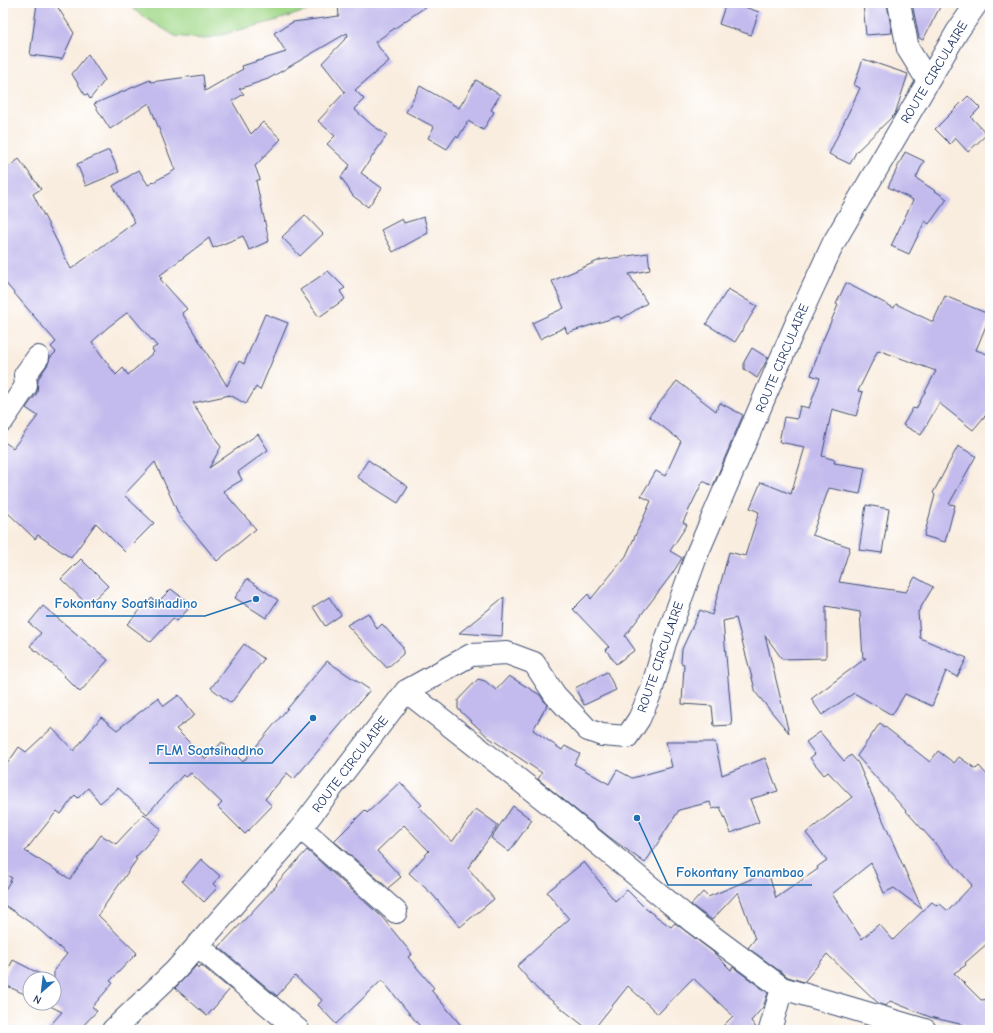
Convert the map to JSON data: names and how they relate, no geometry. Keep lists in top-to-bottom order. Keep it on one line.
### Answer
{"streets":{"street":["ROUTE CIRCULAIRE"]},"places":["Fokontany Soatsihadino","FLM Soatsihadino","Fokontany Tanambao"],"north":"bottom left"}
